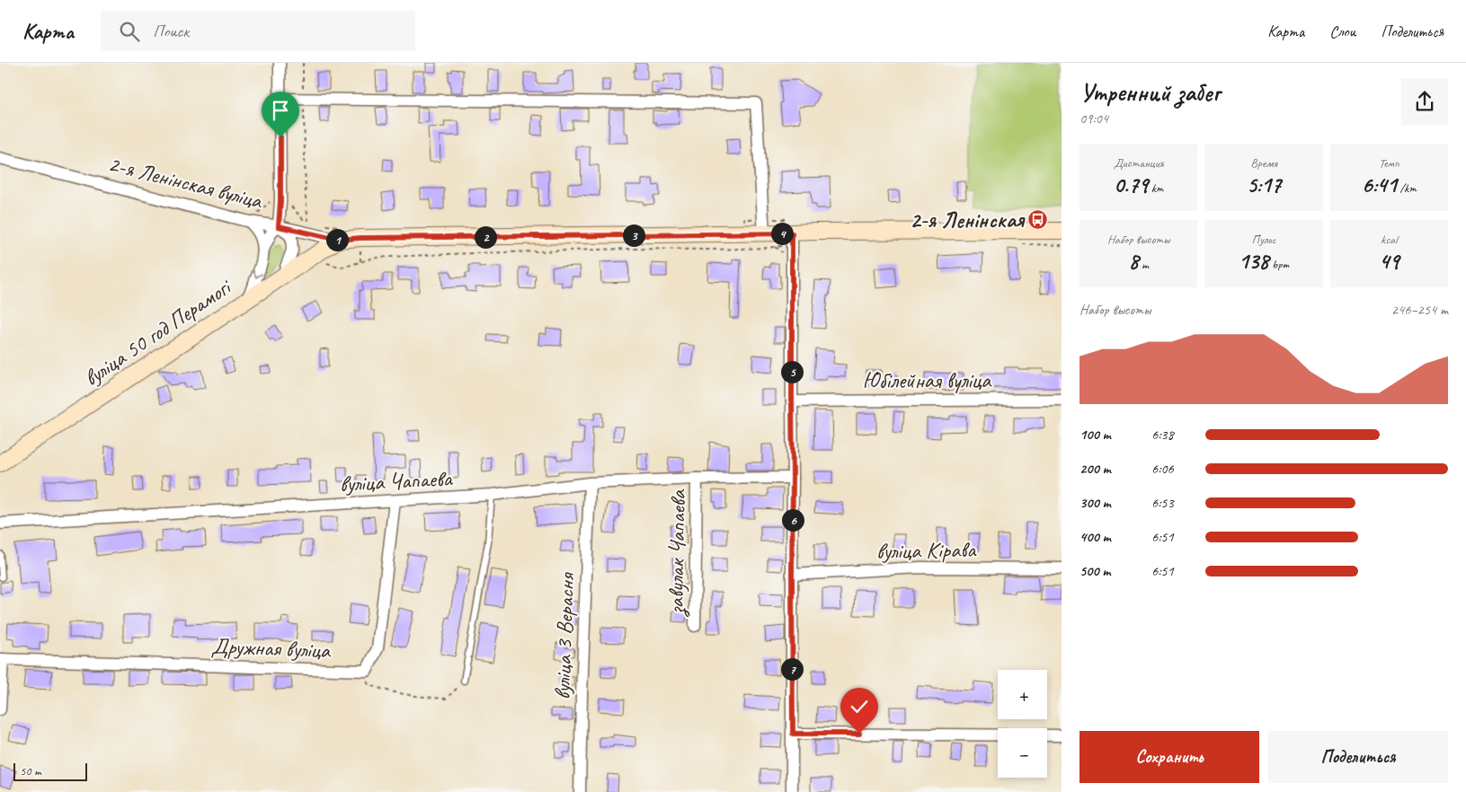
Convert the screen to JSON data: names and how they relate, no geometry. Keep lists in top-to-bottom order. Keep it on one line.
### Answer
{"streets":{"main road":["2-я Ленінская вуліца","вуліца 50 год Перамогі"],"street":["Юбілейная вуліца","вуліца Чапаева","вуліца Кірава","завулак Чапаева","вуліца 3 Верасня","Дружная вуліца"]},"crossings":[["2-я Ленінская вуліца","вуліца 50 год Перамогі"],["вуліца Чапаева","завулак Чапаева"],["вуліца Чапаева","вуліца 3 Верасня"]],"places":{"bus stop":["2-я Ленінская"]},"scale_bar":"50 m","page":{"header":"Карта","search":"Поиск","nav":["Карта","Слои","Поделиться"],"heading":["Утренний забег","09:04"],"stats":[["Дистанция","0.79 km"],["Время","5:17"],["Темп","6:41 /km"],["Набор высоты","8 m"],["Пульс","138 bpm"],["kcal","49"]],"pins":["4","3","2","1","5","6","7"],"chart":["Набор высоты","246–254 m"],"list":[{"name":"100 m","note":"6:38"},{"name":"200 m","note":"6:06"},{"name":"300 m","note":"6:53"},{"name":"400 m","note":"6:51"},{"name":"500 m","note":"6:51"}],"map_buttons":["+","−"],"buttons":["Сохранить","Поделиться"],"scale":"50 m"}}
